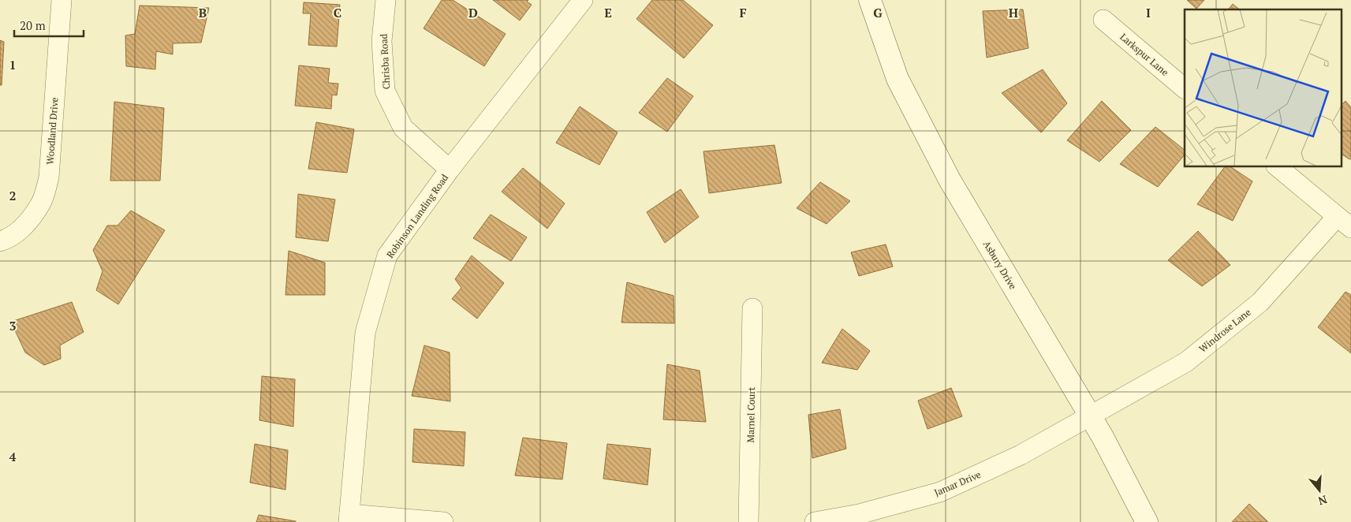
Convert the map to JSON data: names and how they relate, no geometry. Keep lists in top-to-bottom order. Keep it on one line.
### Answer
{"streets":{"street":["Larkspur Lane","Chrisba Road","Woodland Drive","Robinson Landing Road","Asbury Drive","Windrose Lane","Marnel Court","Jamar Drive"]},"crossings":[["Chrisba Road","Robinson Landing Road"],["Asbury Drive","Windrose Lane"],["Asbury Drive","Jamar Drive"],["Windrose Lane","Jamar Drive"]],"scale_bar":"20 m","north":"bottom","grid":{"columns":["B","C","D","E","F","G","H","I"],"rows":["1","2","3","4"]}}
